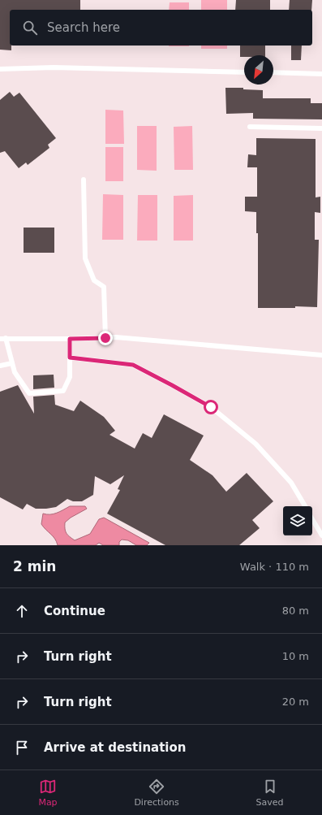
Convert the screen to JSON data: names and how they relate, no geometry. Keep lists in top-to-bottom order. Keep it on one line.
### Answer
{"north":"bottom left","page":{"search":"Search here","heading":["2 min","Walk · 110 m"],"list":[["Continue","80 m"],["Turn right","10 m"],["Turn right","20 m"],"Arrive at destination"],"nav":["Map","Directions","Saved"]}}
